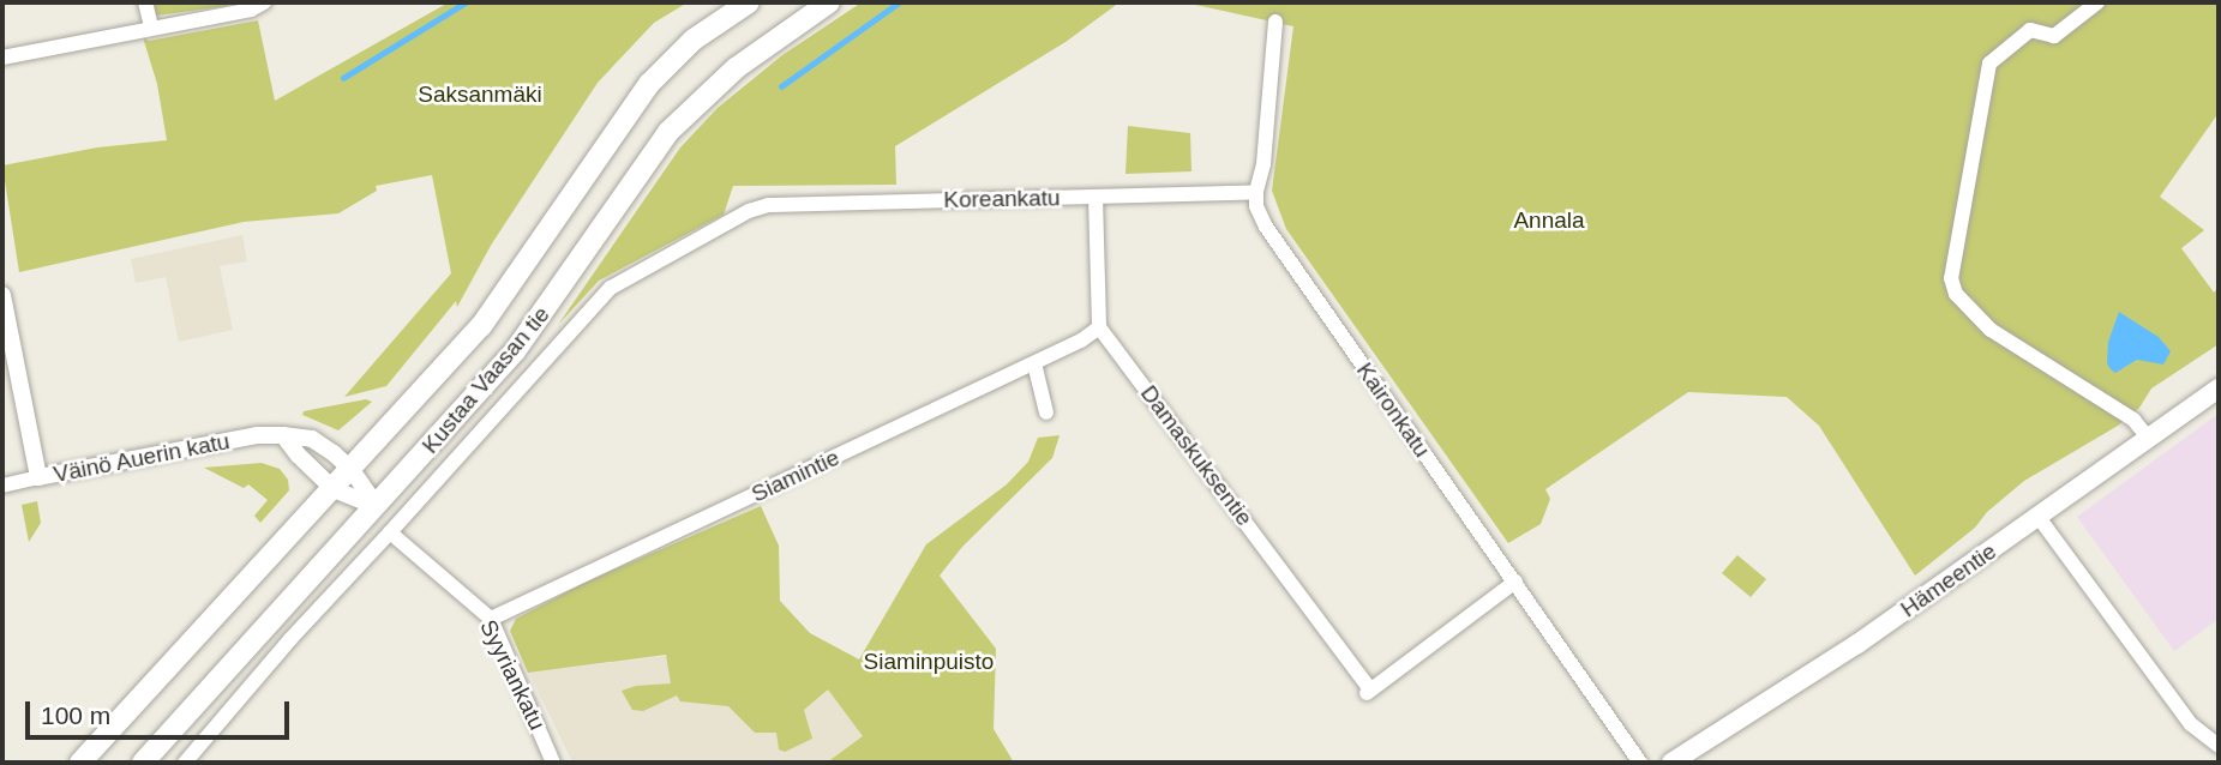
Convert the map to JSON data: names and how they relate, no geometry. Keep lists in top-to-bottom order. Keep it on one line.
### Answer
{"streets":{"main road":["Kustaa Vaasan tie","Hämeentie"],"street":["Koreankatu","Kaironkatu","Damaskuksentie","Väinö Auerin katu","Siamintie","Syyriankatu"]},"crossings":[["Koreankatu","Kustaa Vaasan tie"],["Koreankatu","Kaironkatu"],["Kustaa Vaasan tie","Väinö Auerin katu"],["Kustaa Vaasan tie","Syyriankatu"],["Kaironkatu","Damaskuksentie"],["Damaskuksentie","Siamintie"],["Siamintie","Syyriankatu"]],"parks":["Saksanmäki","Annala","Siaminpuisto"],"scale_bar":"100 m"}
